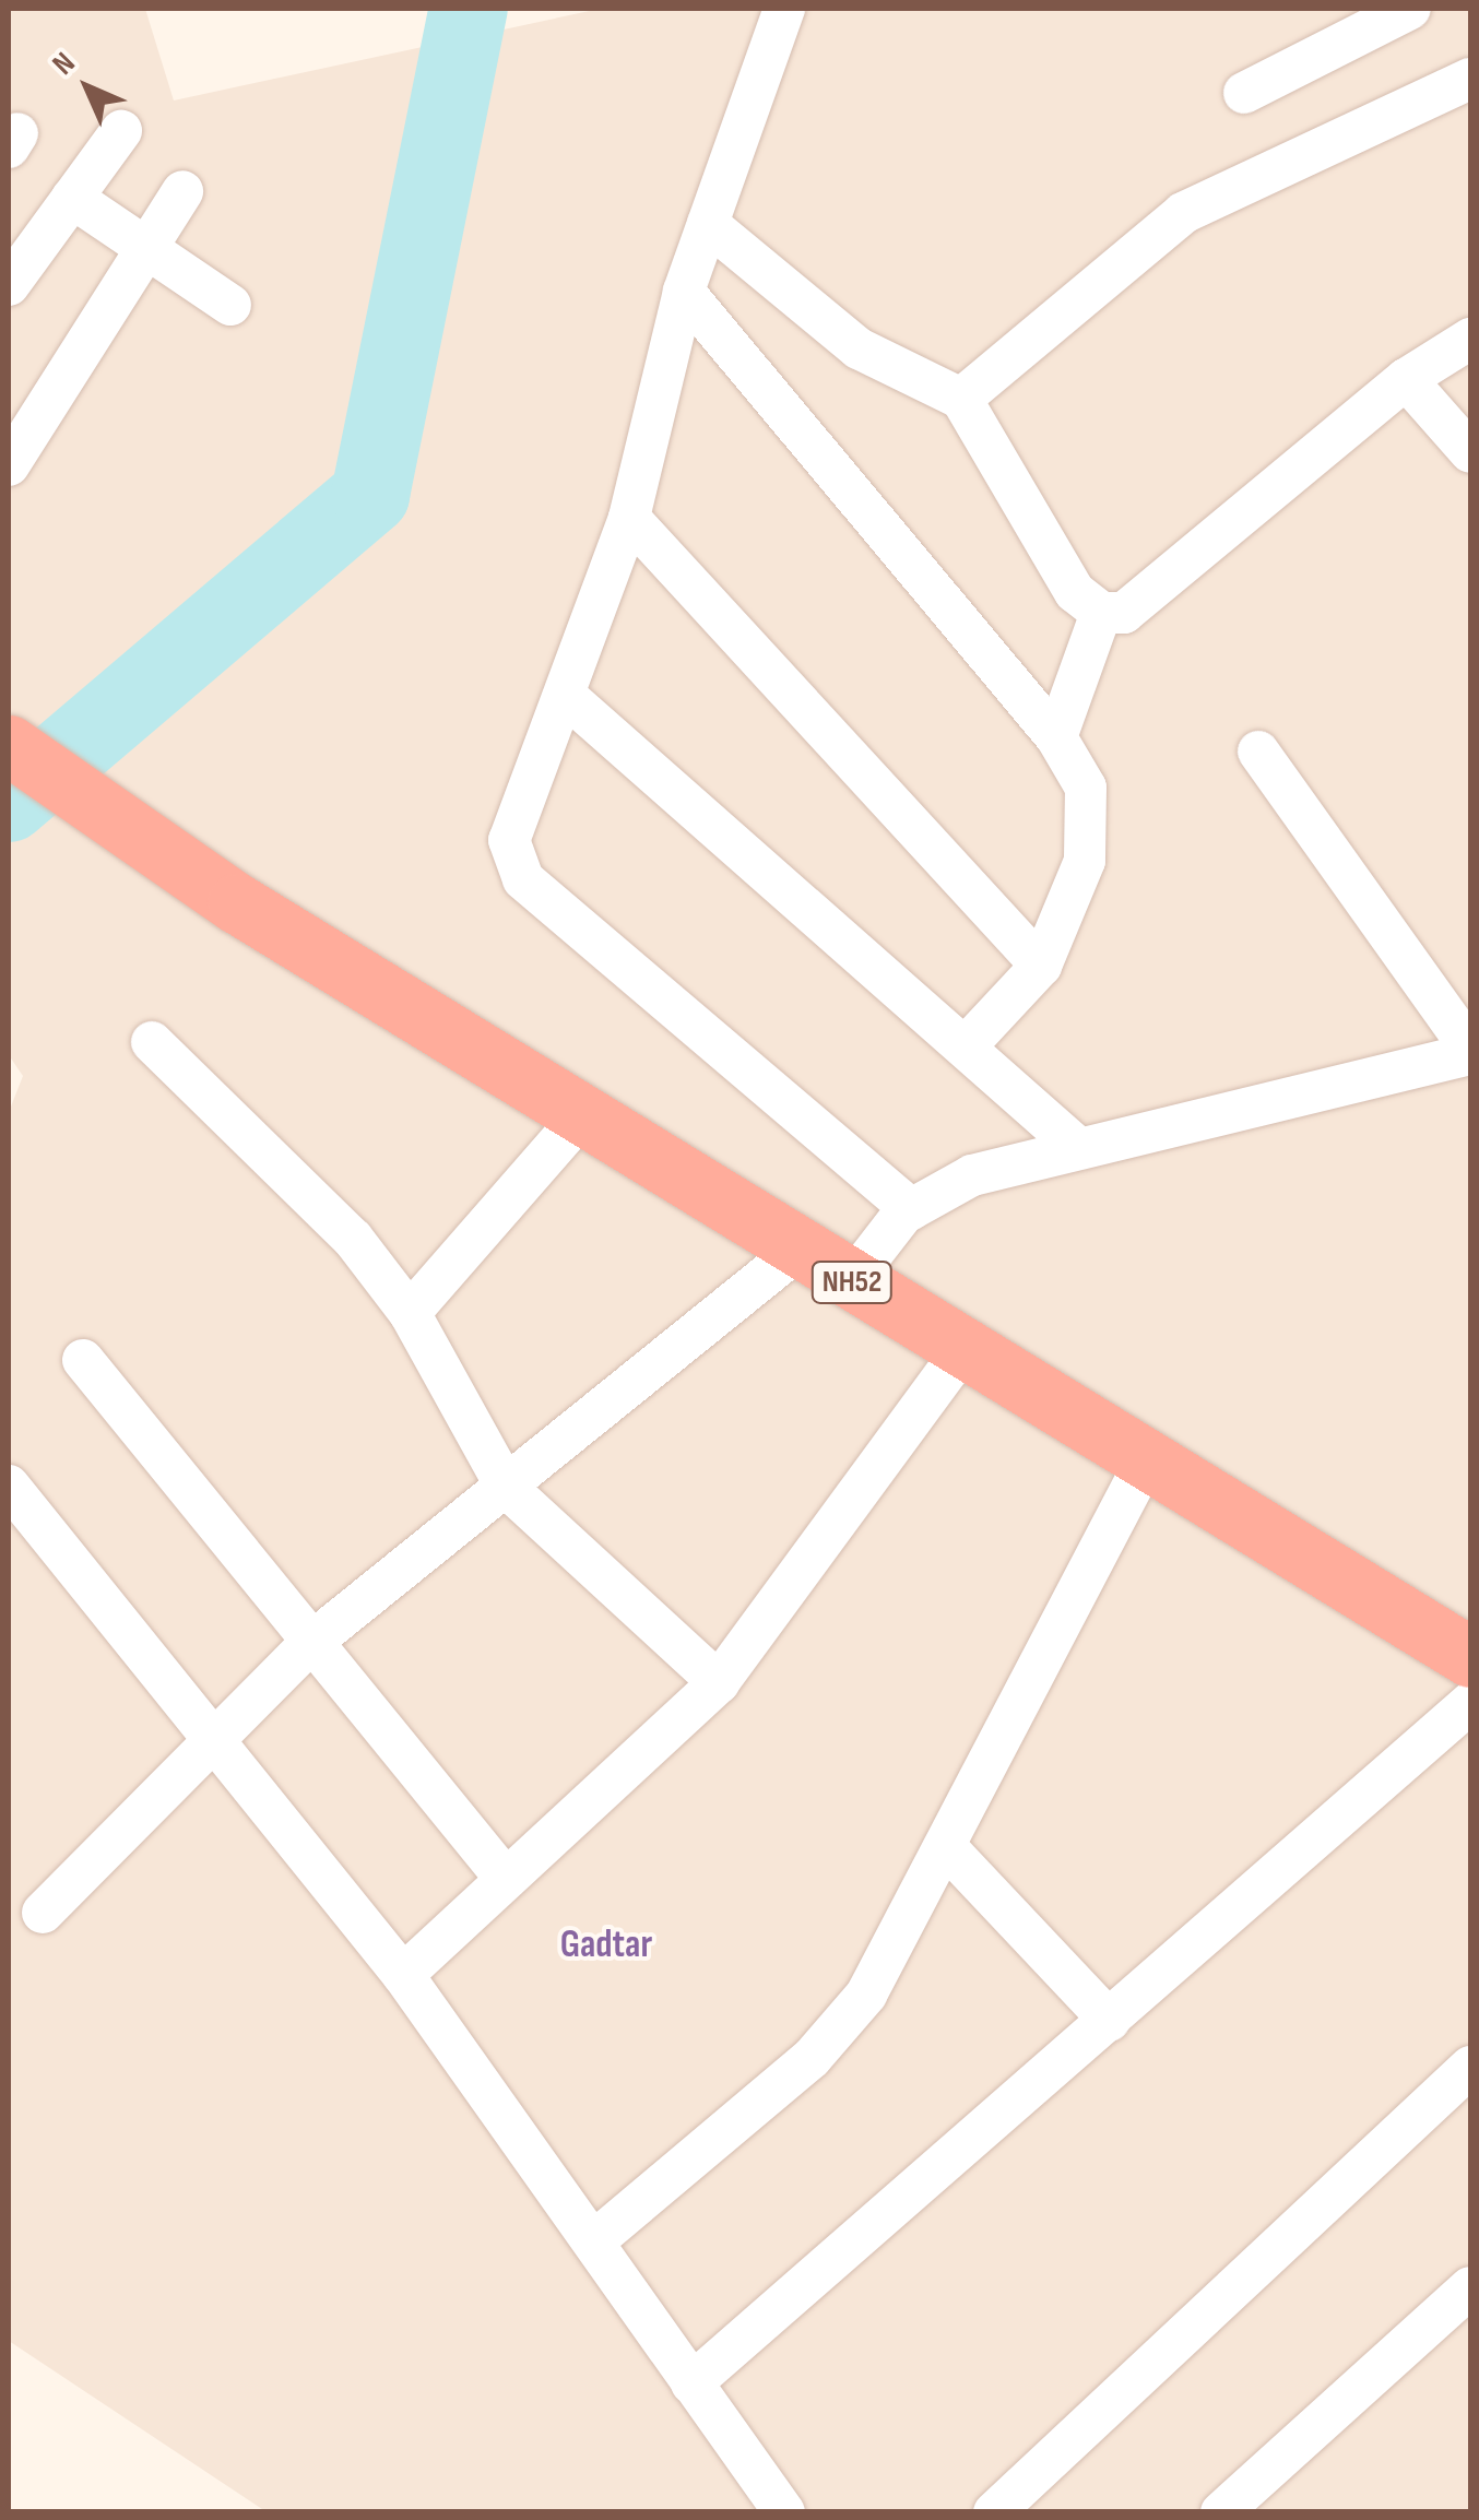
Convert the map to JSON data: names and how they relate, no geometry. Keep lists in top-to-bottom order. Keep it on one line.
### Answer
{"streets":{"highway":["NH52"]},"districts":["Gadtar"],"north":"top left"}
